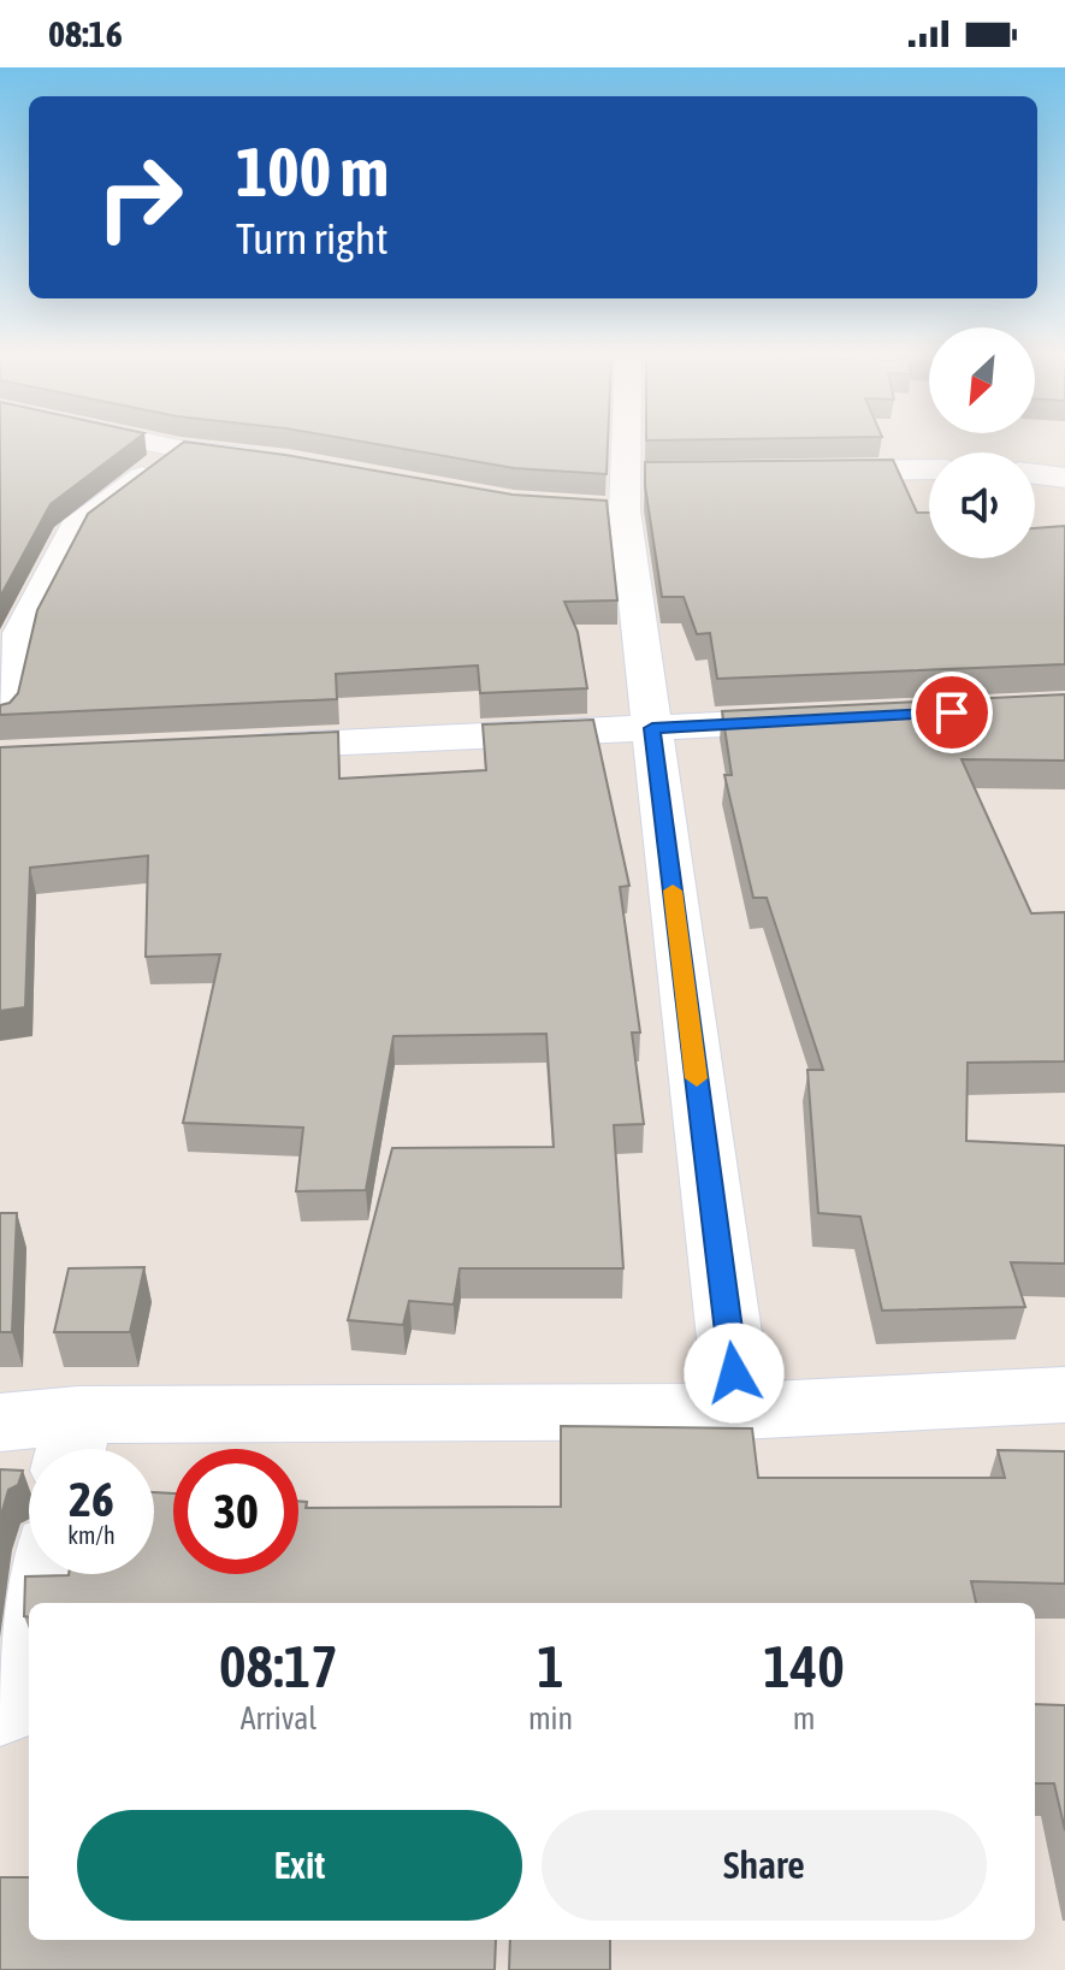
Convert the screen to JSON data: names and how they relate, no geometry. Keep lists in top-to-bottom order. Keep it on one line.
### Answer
{"north":"bottom left","page":{"status":"08:16","turn":["100 m","Turn right"],"speed":"26 km/h","limit":"30","eta":["08:17","Arrival","1","min","140","m"],"buttons":["Exit","Share"]}}
